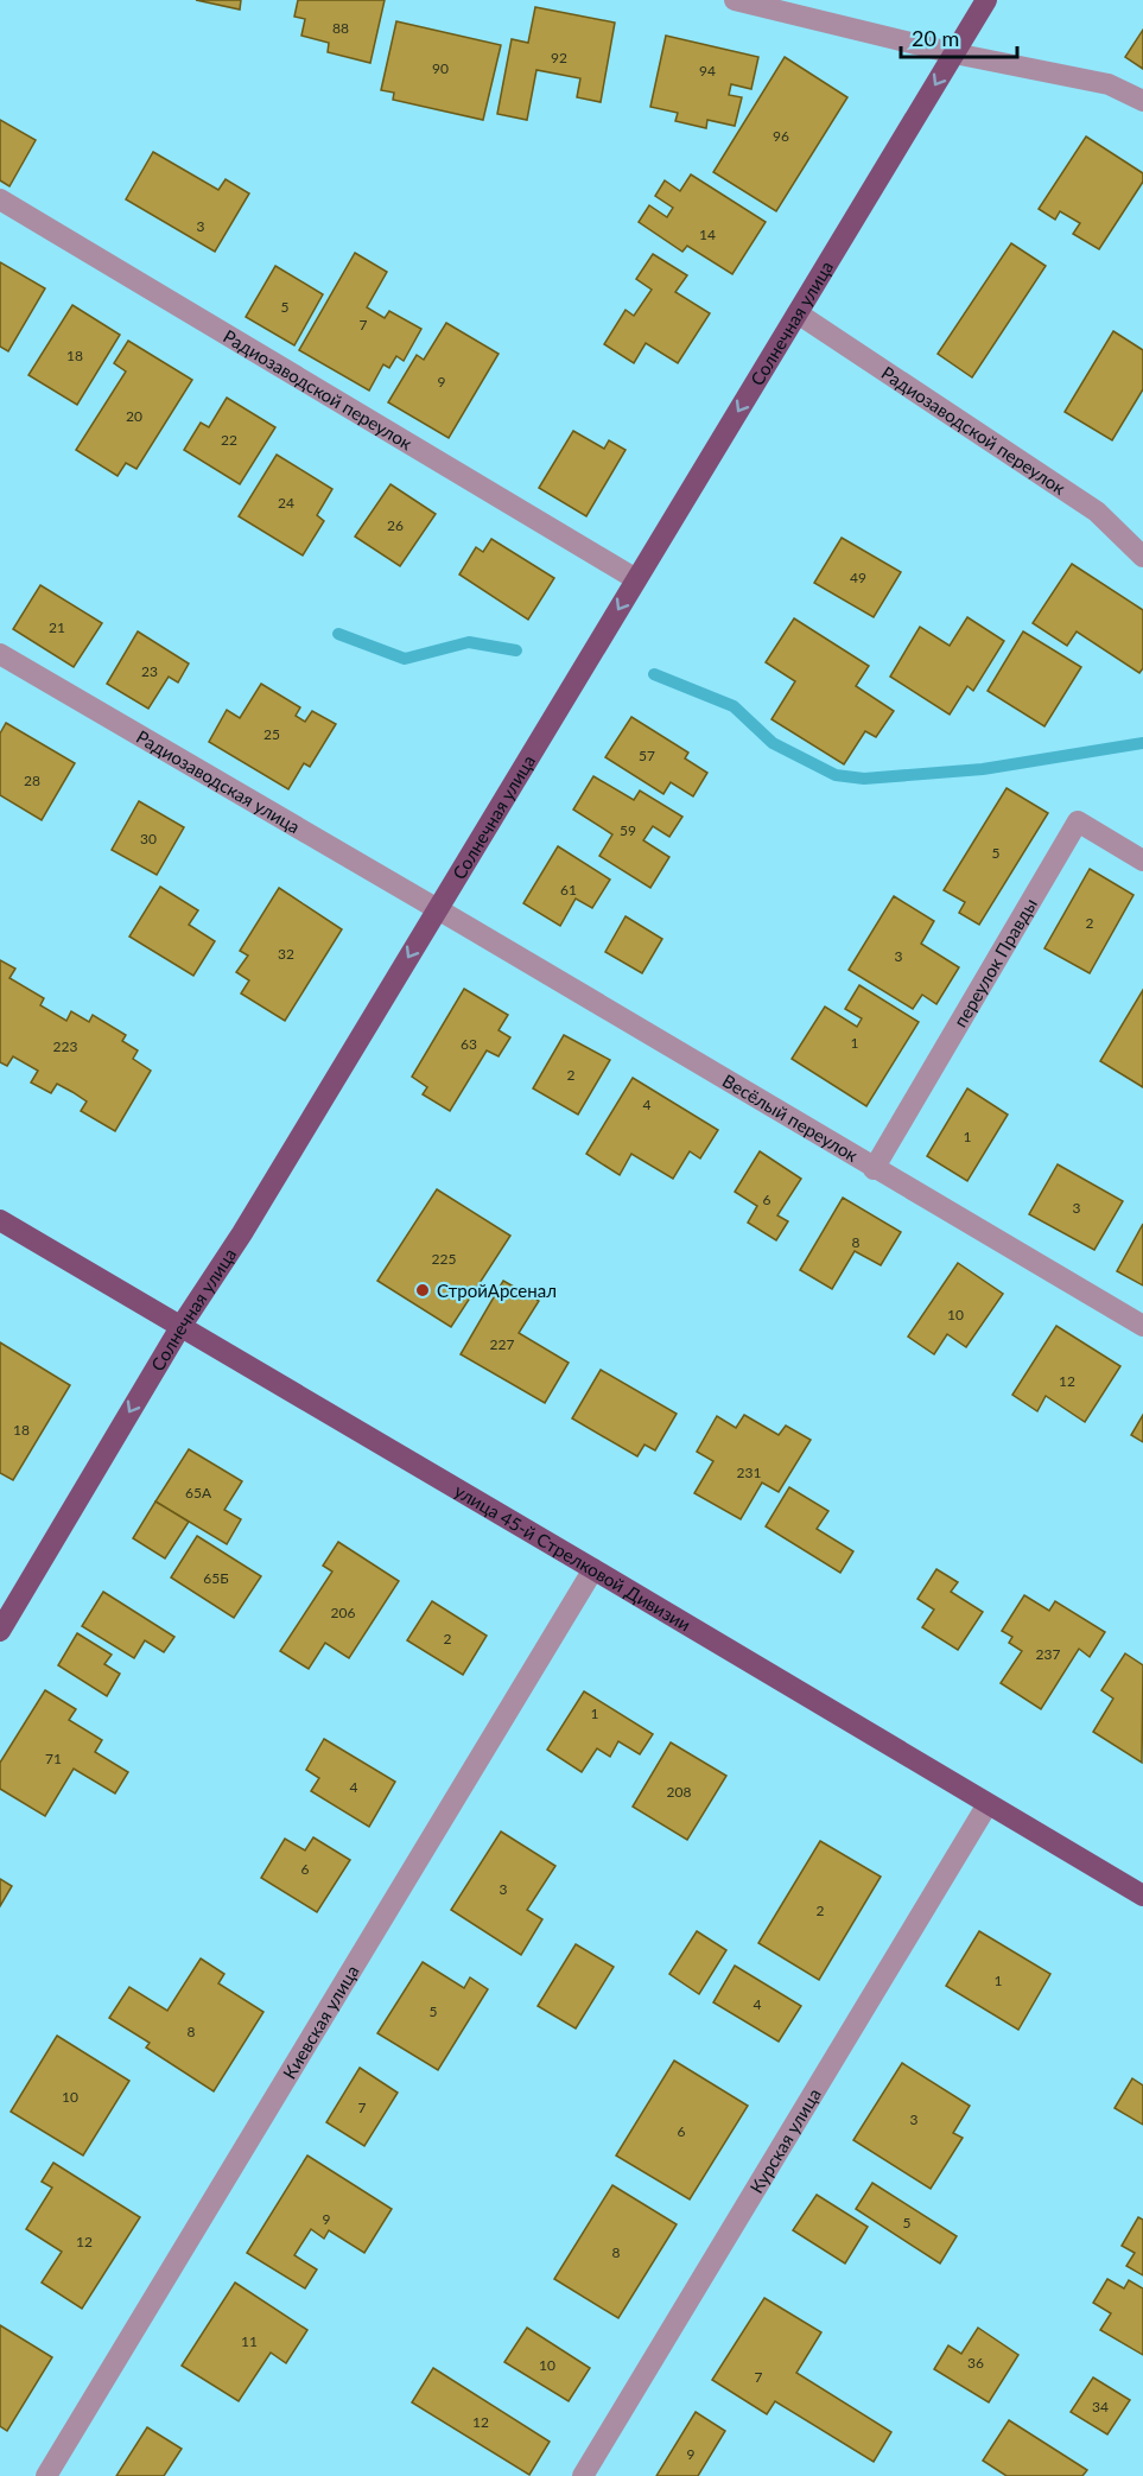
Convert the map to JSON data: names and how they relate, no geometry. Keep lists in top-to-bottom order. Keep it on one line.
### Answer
{"streets":{"main road":["Солнечная улица","улица 45-й Стрелковой Дивизии"],"street":["Радиозаводской переулок","Радиозаводская улица","переулок Правды","Весёлый переулок","Киевская улица","Курская улица"]},"crossings":[["Солнечная улица","Радиозаводской переулок"],["Солнечная улица","Радиозаводская улица"],["Солнечная улица","Весёлый переулок"],["Солнечная улица","улица 45-й Стрелковой Дивизии"],["Радиозаводская улица","Весёлый переулок"],["переулок Правды","Весёлый переулок"],["улица 45-й Стрелковой Дивизии","Киевская улица"],["улица 45-й Стрелковой Дивизии","Курская улица"]],"one_way":["Солнечная улица"],"places":["СтройАрсенал"],"house_numbers":["88","92","90","94","96","3","14","5","7","18","9","20","22","24","26","49","21","23","25","57","28","59","30","5","61","2","32","3","1","63","223","2","4","1","6","3","8","225","10","227","12","18","231","65А","65Б","206","2","237","1","71","4","208","6","3","2","1","4","5","8","10","7","3","6","9","5","12","8","11","36","10","7","34","12","9"],"scale_bar":"20 m"}
